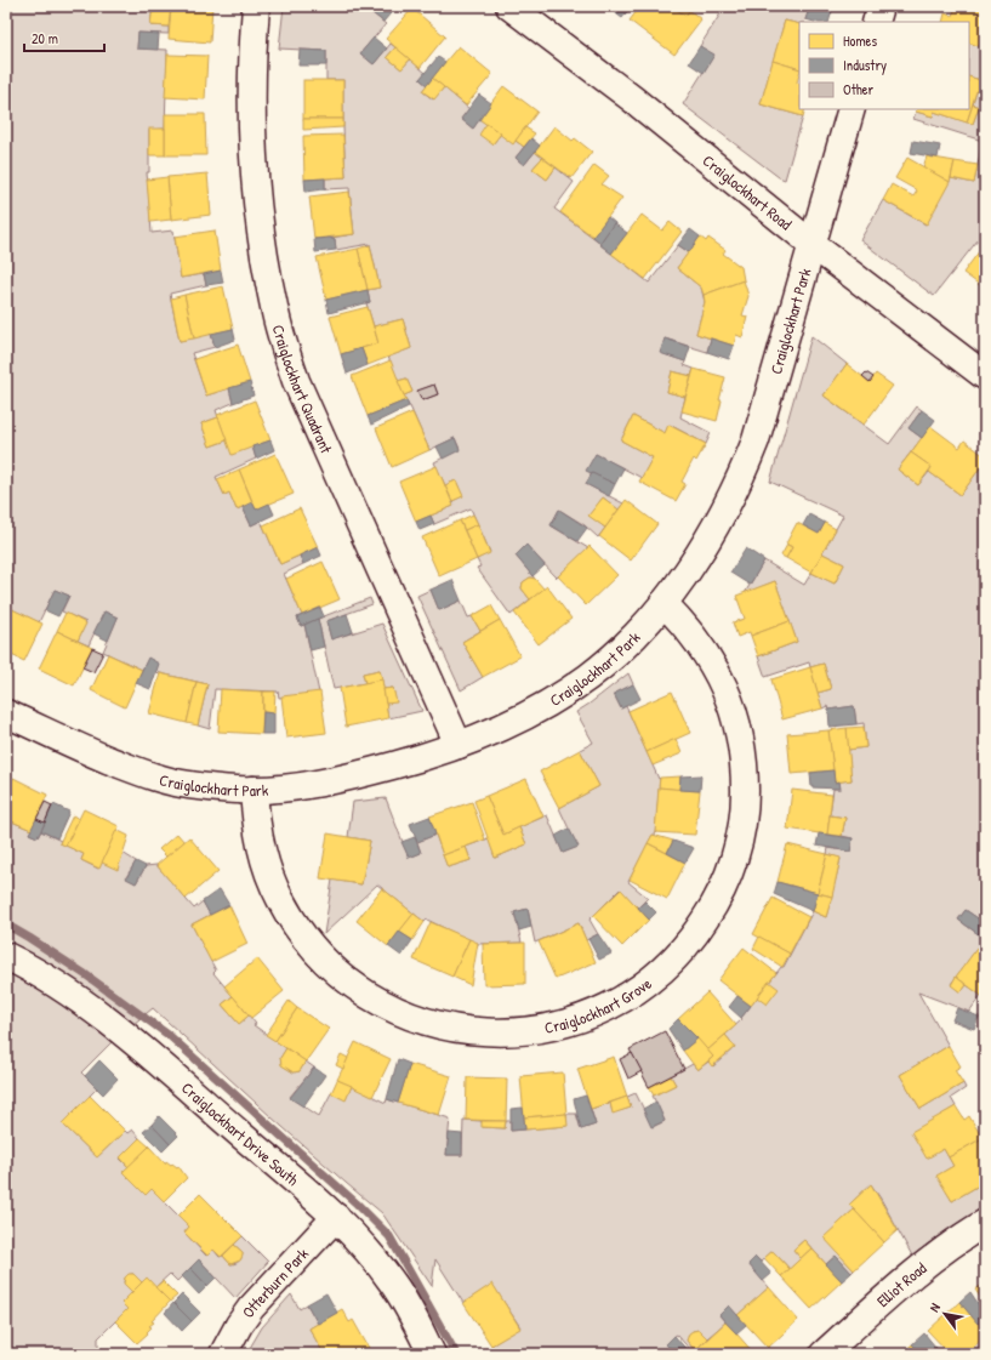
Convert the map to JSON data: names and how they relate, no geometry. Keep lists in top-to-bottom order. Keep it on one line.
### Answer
{"streets":{"street":["Craiglockhart Road","Craiglockhart Park","Craiglockhart Quadrant","Craiglockhart Grove","Craiglockhart Drive South","Otterburn Park","Elliot Road"]},"crossings":[["Craiglockhart Road","Craiglockhart Park"],["Craiglockhart Park","Craiglockhart Quadrant"],["Craiglockhart Park","Craiglockhart Grove"],["Craiglockhart Drive South","Otterburn Park"]],"legend":["Homes","Industry","Other"],"scale_bar":"20 m","north":"top left"}
